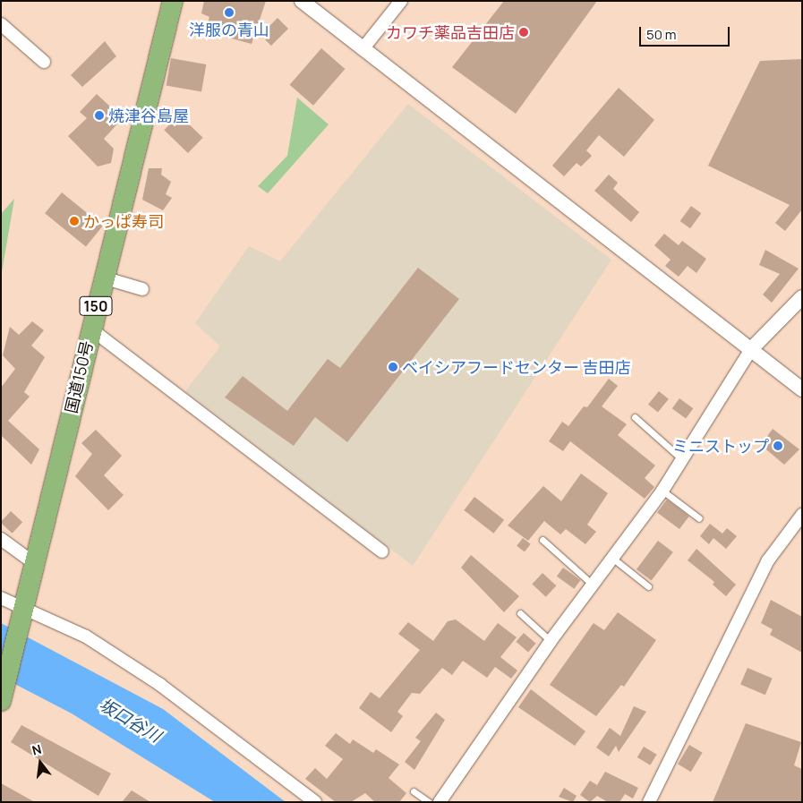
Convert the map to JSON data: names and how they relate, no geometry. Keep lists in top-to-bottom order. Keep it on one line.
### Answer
{"streets":{"highway":["150","国道150号"]},"water":["坂口谷川"],"places":["洋服の青山","カワチ薬品吉田店","焼津谷島屋","かっぱ寿司","ベイシアフードセンター 吉田店","ミニストップ"],"scale_bar":"50 m","north":"top"}
